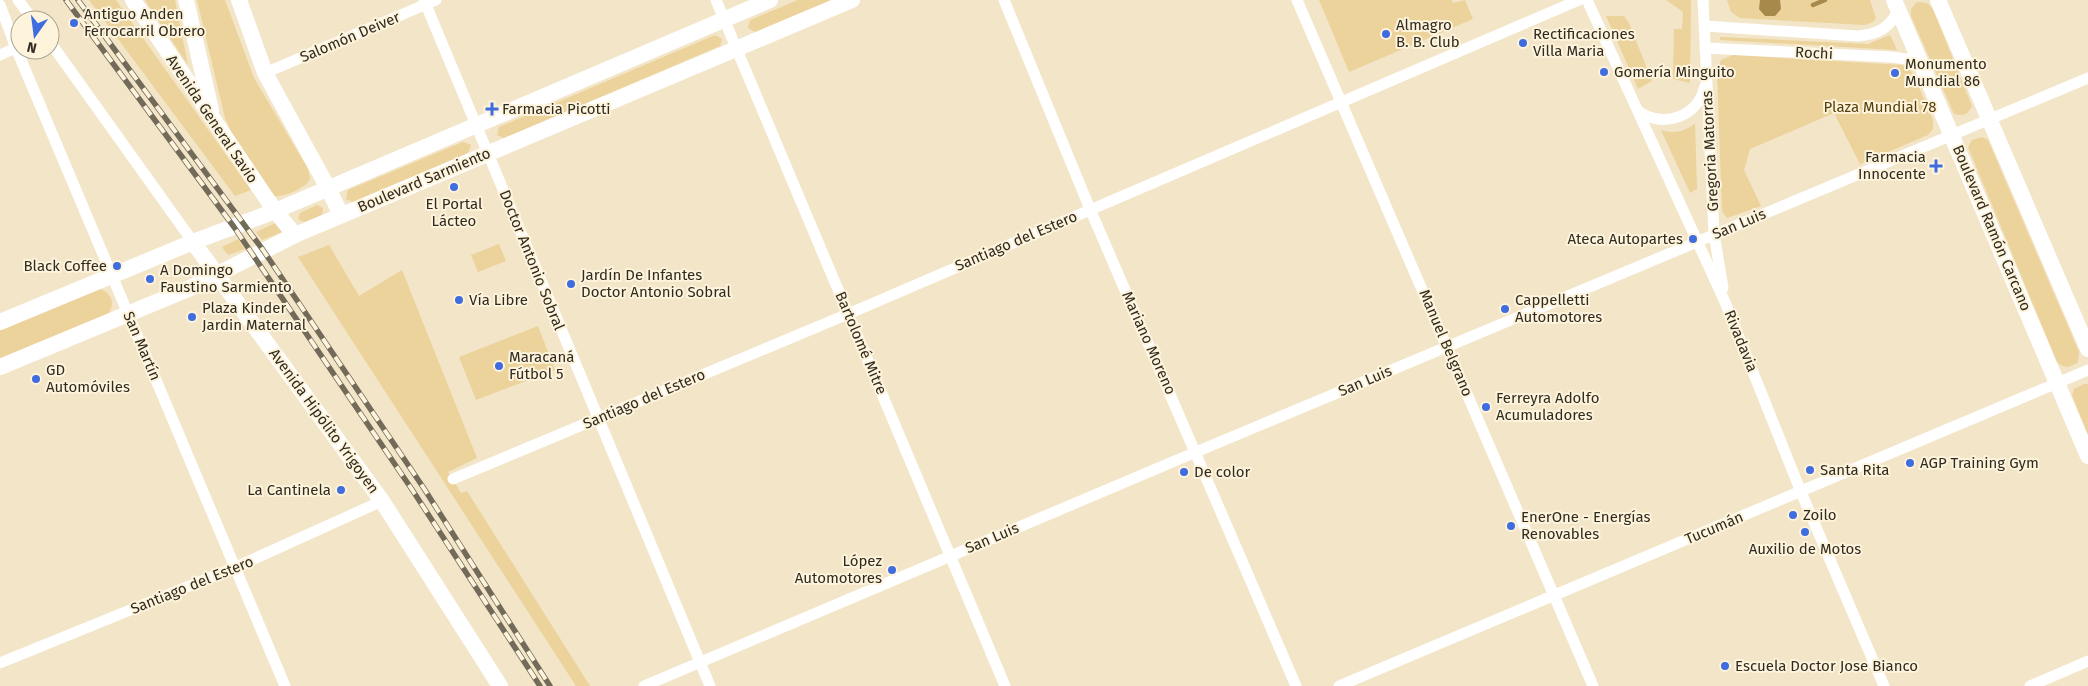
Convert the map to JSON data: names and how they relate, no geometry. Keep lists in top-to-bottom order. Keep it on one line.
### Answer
{"streets":{"main road":["Avenida General Savio","Boulevard Sarmiento","Boulevard Ramón Carcano","Avenida Hipólito Yrigoyen"],"street":["Salomón Deiver","Rochi","Gregoria Matorras","San Luis","Santiago del Estero","Doctor Antonio Sobral","Rivadavia","Bartolomé Mitre","Mariano Moreno","Manuel Belgrano","San Martín","Tucumán"]},"crossings":[["Salomón Deiver","Doctor Antonio Sobral"],["Rochi","Gregoria Matorras"],["Rochi","Boulevard Ramón Carcano"],["Avenida General Savio","Boulevard Sarmiento"],["Gregoria Matorras","San Luis"],["Gregoria Matorras","Rivadavia"],["Boulevard Sarmiento","Doctor Antonio Sobral"],["Boulevard Sarmiento","Bartolomé Mitre"],["Boulevard Sarmiento","San Martín"],["Boulevard Sarmiento","Avenida Hipólito Yrigoyen"],["San Luis","Boulevard Ramón Carcano"],["San Luis","Doctor Antonio Sobral"],["San Luis","Rivadavia"],["San Luis","Bartolomé Mitre"],["San Luis","Mariano Moreno"],["San Luis","Manuel Belgrano"],["Boulevard Ramón Carcano","Tucumán"],["Santiago del Estero","Doctor Antonio Sobral"],["Santiago del Estero","Bartolomé Mitre"],["Santiago del Estero","Mariano Moreno"],["Santiago del Estero","Manuel Belgrano"],["Santiago del Estero","San Martín"],["Santiago del Estero","Avenida Hipólito Yrigoyen"],["Rivadavia","Tucumán"],["Manuel Belgrano","Tucumán"]],"parks":["Plaza Mundial 78"],"places":{"other":["Antiguo Anden Ferrocarril Obrero","Almagro B. B. Club","Rectificaciones Villa Maria","Gomería Minguito","Monumento Mundial 86","El Portal Lácteo","Ateca Autopartes","Black Coffee","A Domingo Faustino Sarmiento","Jardín De Infantes Doctor Antonio Sobral","Vía Libre","Cappelletti Automotores","Plaza Kinder Jardin Maternal","Maracaná Fútbol 5","GD Automóviles","Ferreyra Adolfo Acumuladores","AGP Training Gym","Santa Rita","De color","La Cantinela","Zoilo","EnerOne - Energías Renovables","Auxilio de Motos","López Automotores","Escuela Doctor Jose Bianco"],"health":["Farmacia Picotti","Farmacia Innocente"]},"north":"bottom"}
